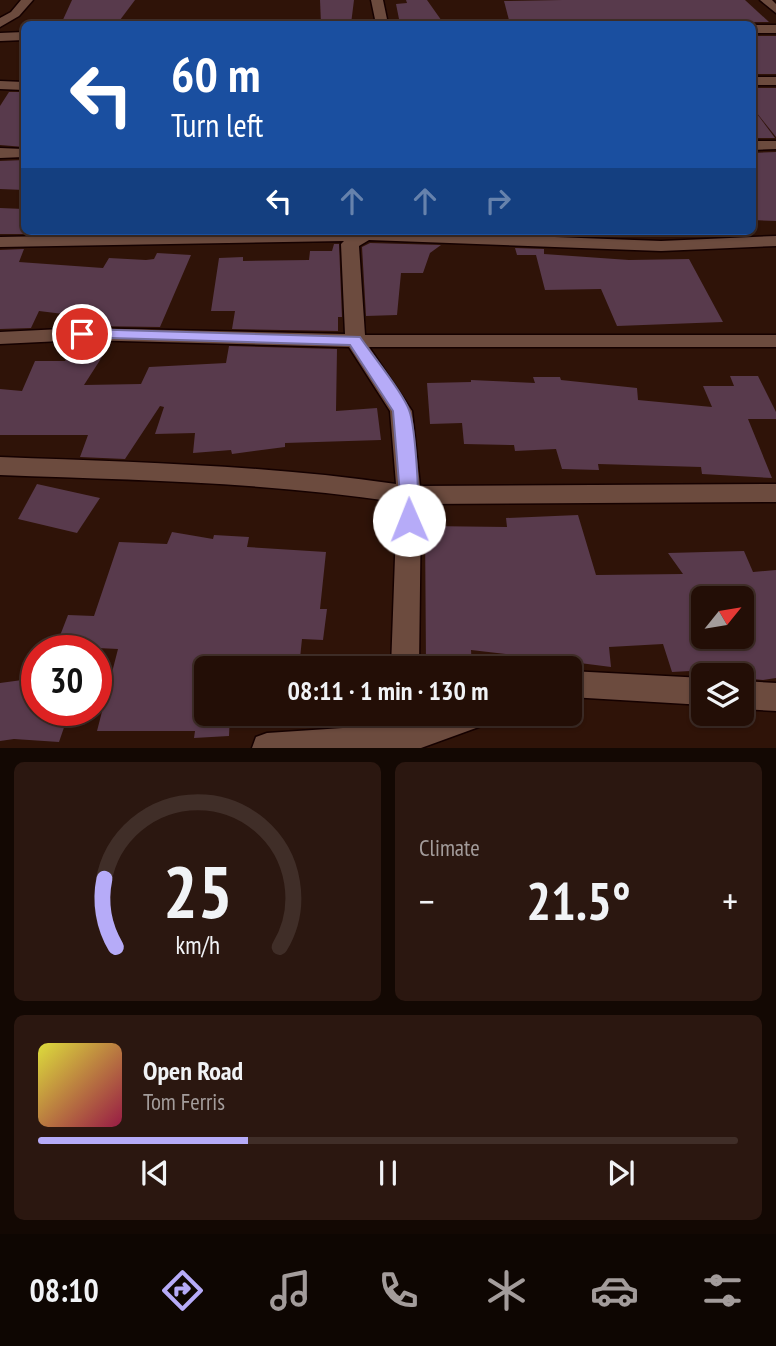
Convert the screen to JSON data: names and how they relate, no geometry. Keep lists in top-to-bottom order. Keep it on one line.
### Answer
{"north":"top right","page":{"turn":["60 m","Turn left"],"limit":"30","trip":"08:11 · 1 min · 130 m","tile":"Climate","heat":["−","21.5°","+"],"song":["Open Road","Tom Ferris"],"tabs":"08:10","gauge":["25","km/h"]}}
